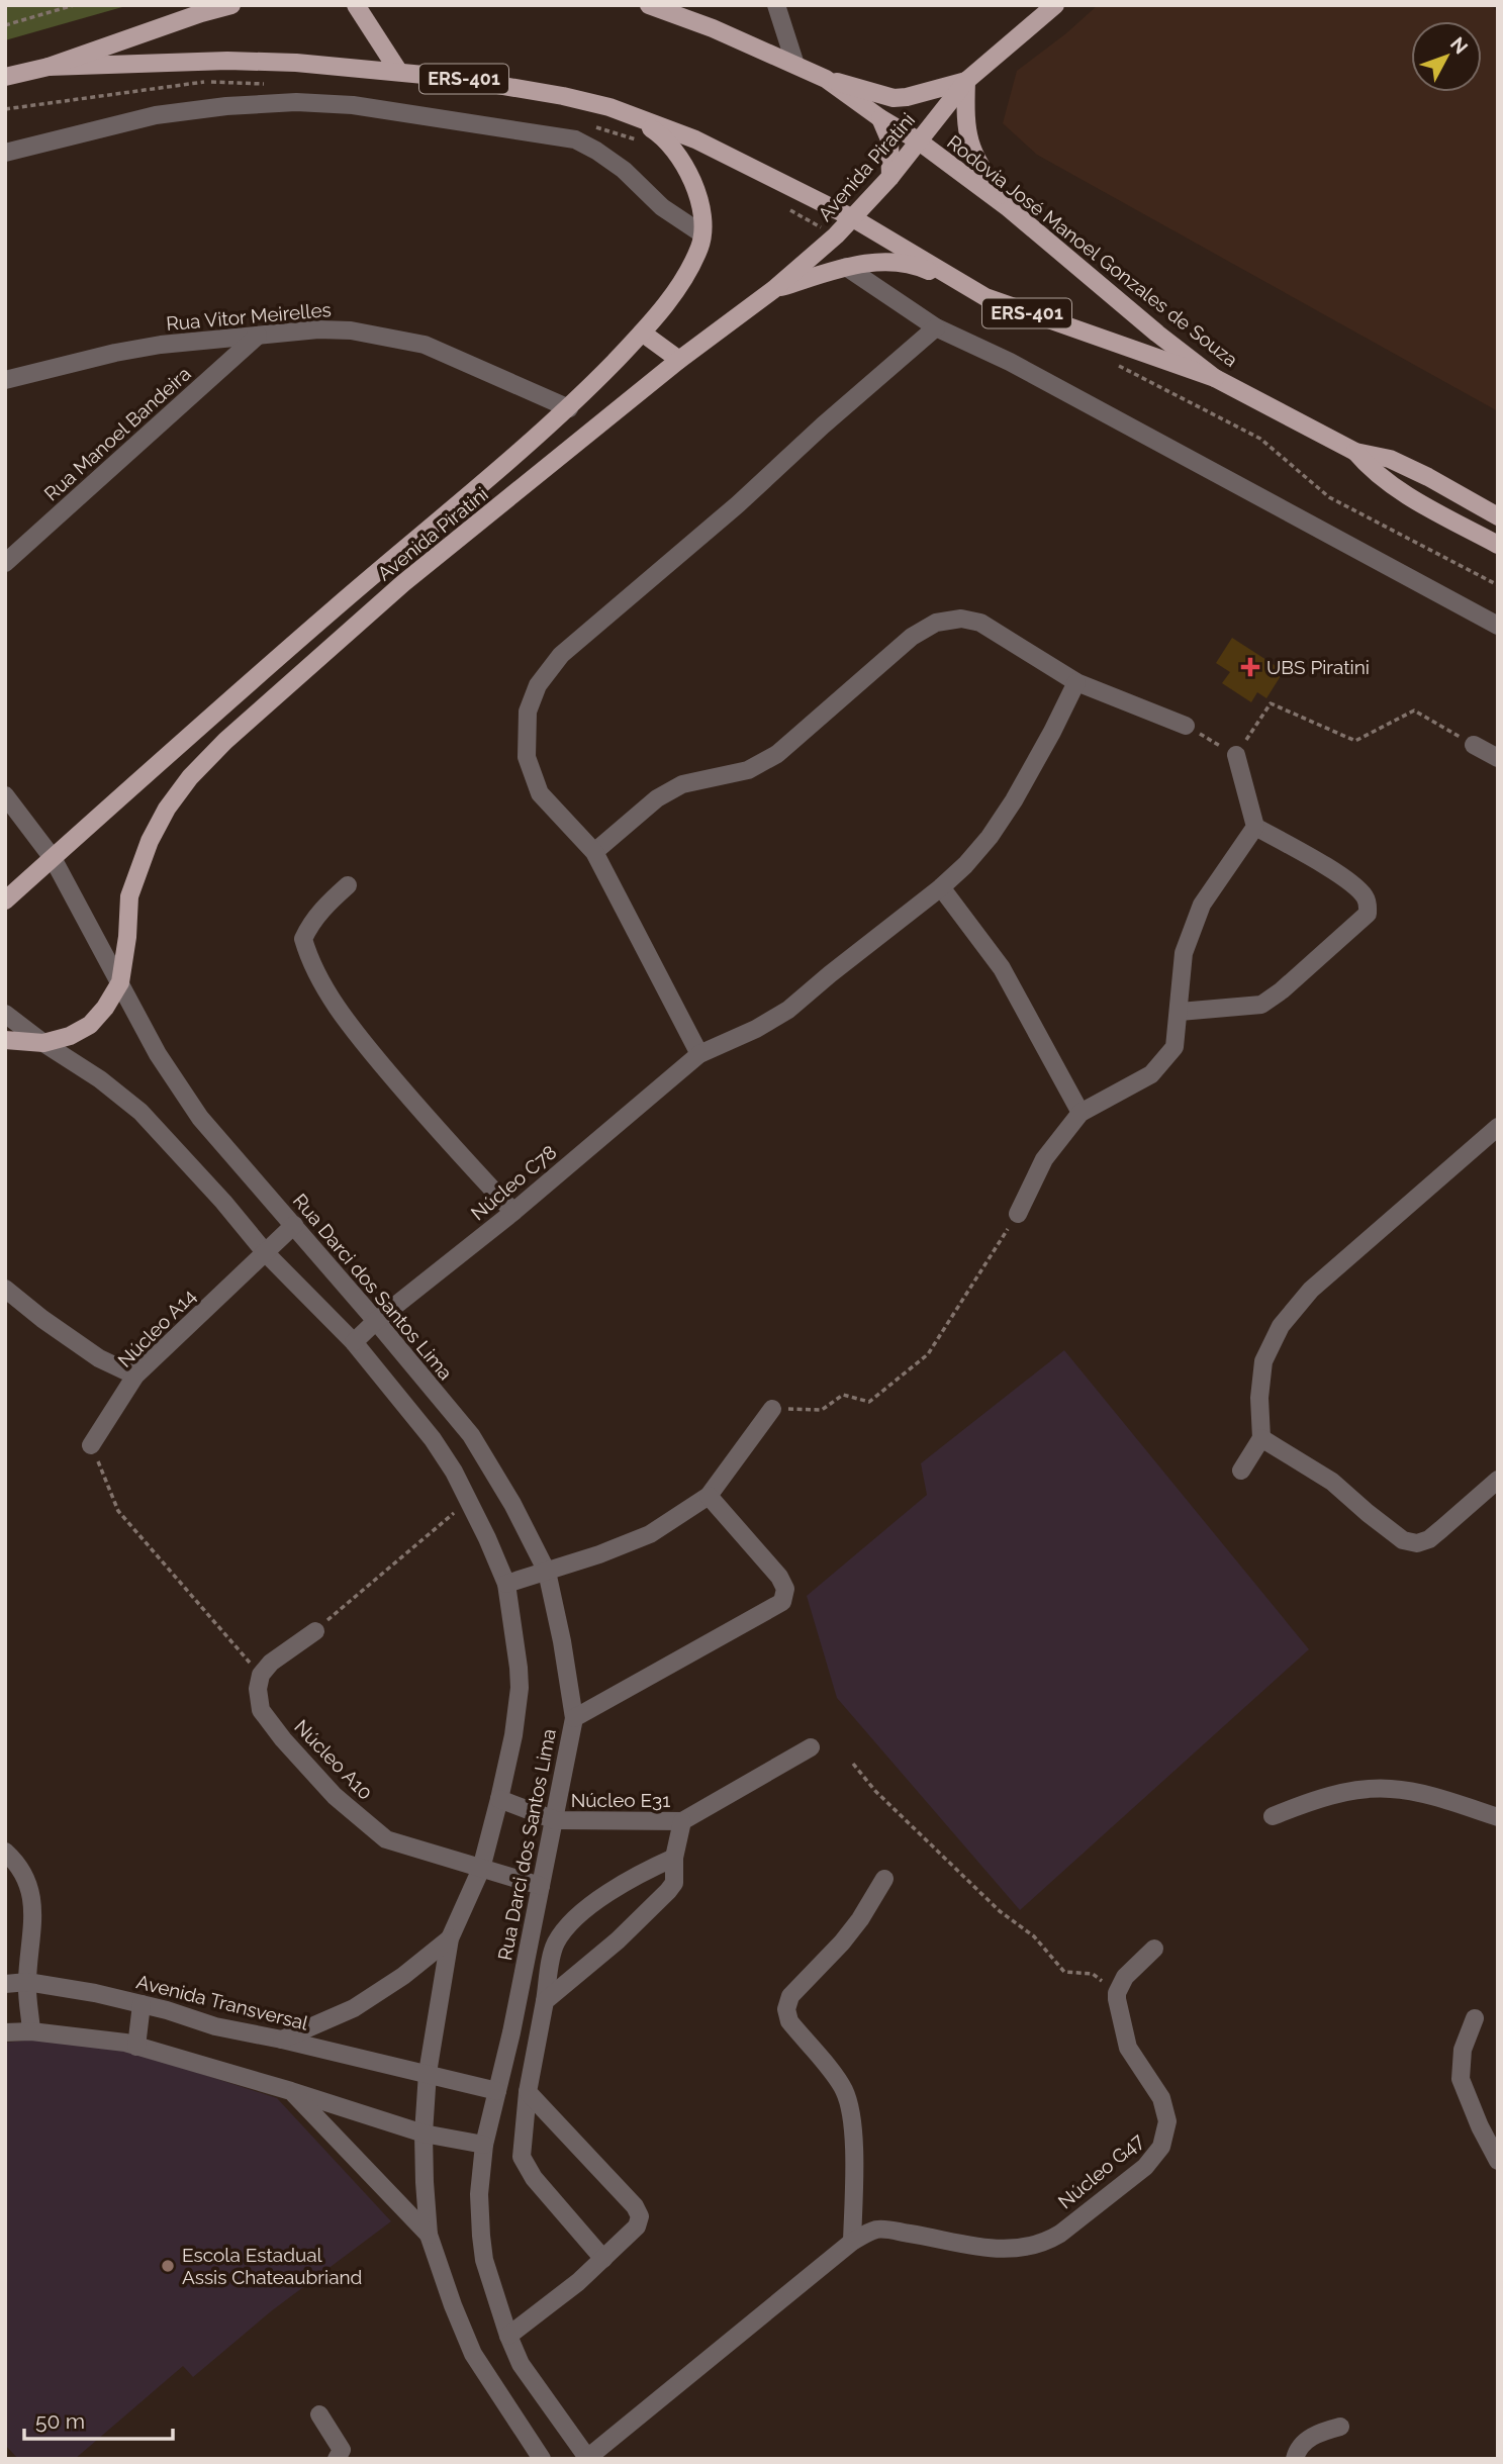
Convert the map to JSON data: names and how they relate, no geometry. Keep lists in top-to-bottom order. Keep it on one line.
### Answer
{"streets":{"main road":["ERS-401","Avenida Piratini","Rodovia José Manoel Gonzales de Souza"],"street":["Rua Vitor Meirelles","Rua Manoel Bandeira","Núcleo C78","Rua Darci dos Santos Lima","Núcleo A14","Núcleo A10","Núcleo E31","Avenida Transversal","Núcleo G47"]},"crossings":[["ERS-401","Avenida Piratini"],["ERS-401","Rodovia José Manoel Gonzales de Souza"],["Avenida Piratini","Rodovia José Manoel Gonzales de Souza"],["Avenida Piratini","Rua Vitor Meirelles"],["Avenida Piratini","Rua Darci dos Santos Lima"],["Rua Vitor Meirelles","Rua Manoel Bandeira"],["Núcleo C78","Rua Darci dos Santos Lima"],["Rua Darci dos Santos Lima","Núcleo A14"],["Rua Darci dos Santos Lima","Núcleo A10"],["Rua Darci dos Santos Lima","Núcleo E31"],["Rua Darci dos Santos Lima","Avenida Transversal"],["Rua Darci dos Santos Lima","Núcleo G47"]],"places":{"health":["UBS Piratini"],"other":["Escola Estadual Assis Chateaubriand"]},"scale_bar":"50 m","north":"top right"}
